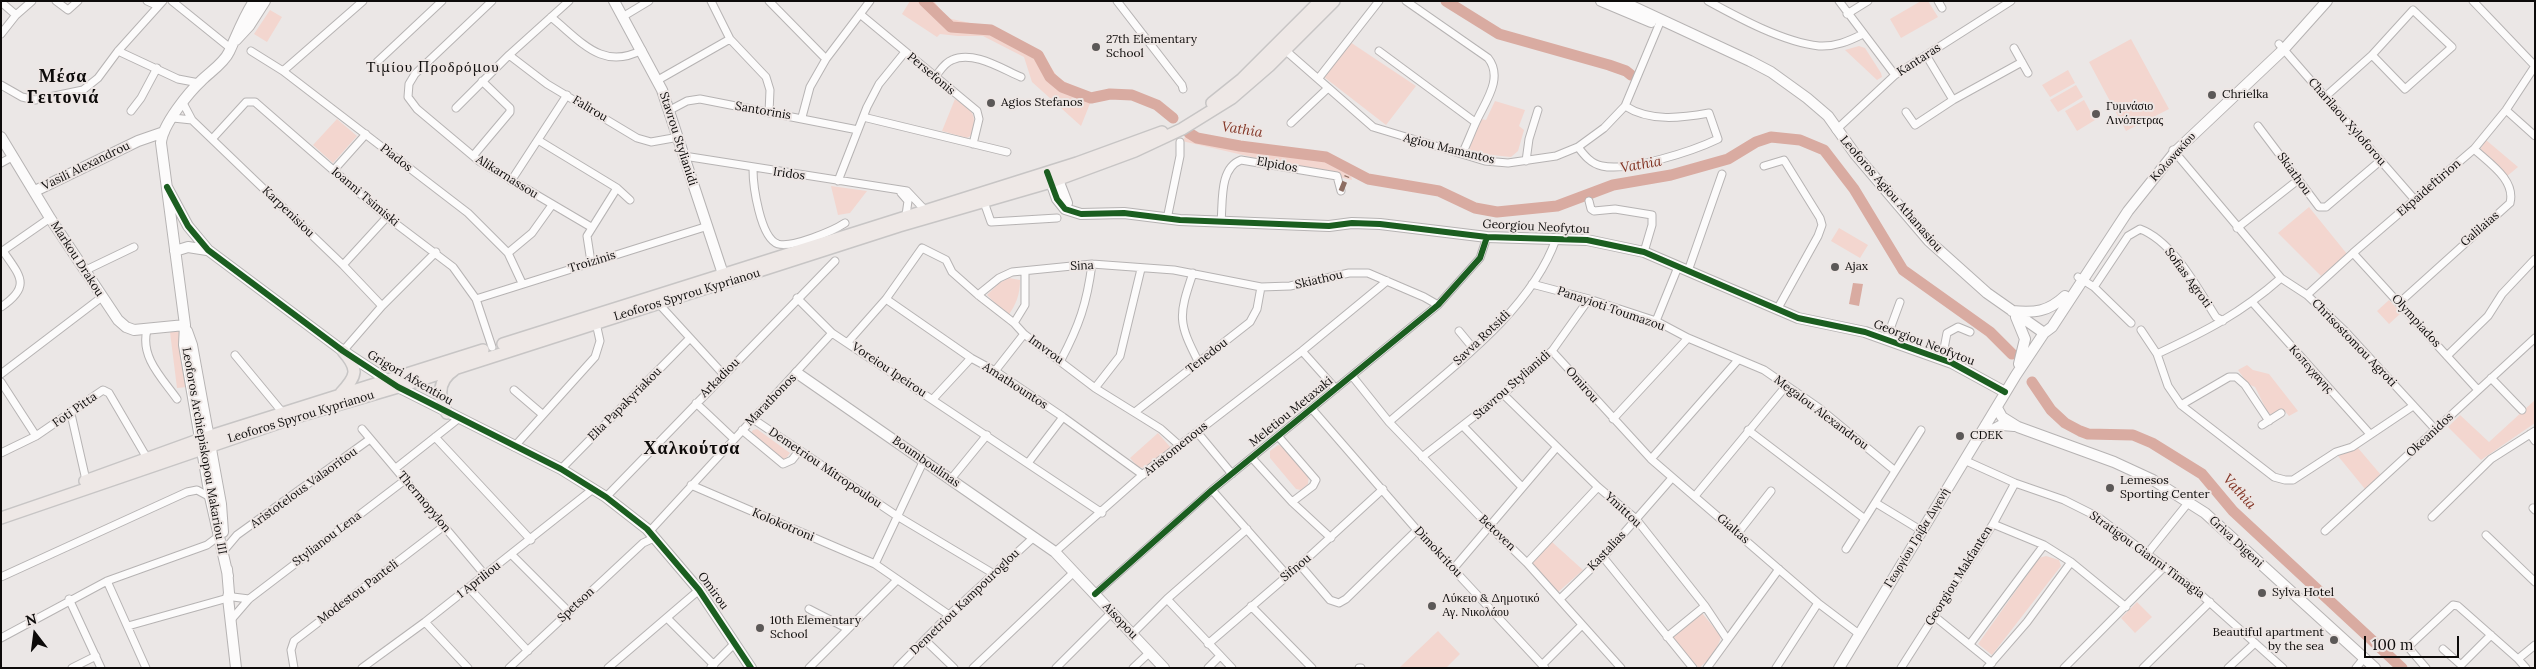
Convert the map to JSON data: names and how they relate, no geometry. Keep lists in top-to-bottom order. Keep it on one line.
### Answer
{"streets":{"main road":["Leoforos Spyrou Kyprianou"],"street":["Kantaras","Persefonis","Falirou","Santorinis","Charilaou Xyloforou","Stavrou Stylianidi","Agiou Mamantos","Κολωνακίου","Piados","Elpidos","Vasili Alexandrou","Iridos","Skiathou","Alikarnassou","Ekpaideftirion","Leoforos Agiou Athanasiou","Ioanni Tsimiski","Karpenisiou","Georgiou Neofytou","Galilaias","Markou Drakou","Troizinis","Sina","Sofias Agroti","Panayioti Toumazou","Olympiados","Savva Rotsidi","Chrisostomou Agroti","Imvrou","Tenedou","Κοπεγχαγης","Voreiou Ipeirou","Grigori Afxentiou","Arkadiou","Omirou","Amathountos","Marathonos","Elia Papakyriakou","Foti Pitta","Meletiou Metaxaki","Megalou Alexandrou","Okeanidos","Aristomenous","Leoforos Archiepiskopou Makariou III","Boumboulinas","Demetriou Mitropoulou","Aristotelous Valaoritou","Thermopylon","Ymittou","Kolokotroni","Gialtas","Betoven","Γεωργίου Γρίβα Διγενή","Stylianou Lena","Griva Digeni","Kastalias","Dimokritou","Stratigou Gianni Timagia","Sifnou","Georgiou Makfanten","1 Apriliou","Modestou Panteli","Demetriou Kampouroglou","Spetson","Aisopou"]},"crossings":[["Kantaras","Leoforos Agiou Athanasiou"],["Falirou","Stavrou Stylianidi"],["Santorinis","Stavrou Stylianidi"],["Charilaou Xyloforou","Κολωνακίου"],["Charilaou Xyloforou","Skiathou"],["Charilaou Xyloforou","Ekpaideftirion"],["Stavrou Stylianidi","Iridos"],["Stavrou Stylianidi","Troizinis"],["Stavrou Stylianidi","Leoforos Spyrou Kyprianou"],["Stavrou Stylianidi","Panayioti Toumazou"],["Stavrou Stylianidi","Omirou"],["Stavrou Stylianidi","Ymittou"],["Stavrou Stylianidi","Betoven"],["Agiou Mamantos","Leoforos Agiou Athanasiou"],["Κολωνακίου","Leoforos Agiou Athanasiou"],["Κολωνακίου","Georgiou Neofytou"],["Κολωνακίου","Chrisostomou Agroti"],["Κολωνακίου","Γεωργίου Γρίβα Διγενή"],["Κολωνακίου","Griva Digeni"],["Piados","Troizinis"],["Elpidos","Georgiou Neofytou"],["Vasili Alexandrou","Markou Drakou"],["Vasili Alexandrou","Leoforos Archiepiskopou Makariou III"],["Iridos","Leoforos Spyrou Kyprianou"],["Skiathou","Sina"],["Skiathou","Tenedou"],["Skiathou","Meletiou Metaxaki"],["Skiathou","Aristomenous"],["Ekpaideftirion","Galilaias"],["Ekpaideftirion","Olympiados"],["Ekpaideftirion","Chrisostomou Agroti"],["Ioanni Tsimiski","Karpenisiou"],["Ioanni Tsimiski","Troizinis"],["Ioanni Tsimiski","Leoforos Spyrou Kyprianou"],["Karpenisiou","Leoforos Archiepiskopou Makariou III"],["Georgiou Neofytou","Leoforos Spyrou Kyprianou"],["Georgiou Neofytou","Savva Rotsidi"],["Georgiou Neofytou","Meletiou Metaxaki"],["Galilaias","Olympiados"],["Markou Drakou","Leoforos Archiepiskopou Makariou III"],["Sina","Imvrou"],["Leoforos Spyrou Kyprianou","Grigori Afxentiou"],["Leoforos Spyrou Kyprianou","Foti Pitta"],["Leoforos Spyrou Kyprianou","Leoforos Archiepiskopou Makariou III"],["Panayioti Toumazou","Savva Rotsidi"],["Panayioti Toumazou","Megalou Alexandrou"],["Olympiados","Okeanidos"],["Savva Rotsidi","Betoven"],["Chrisostomou Agroti","Okeanidos"],["Imvrou","Tenedou"],["Imvrou","Amathountos"],["Imvrou","Aristomenous"],["Voreiou Ipeirou","Arkadiou"],["Voreiou Ipeirou","Marathonos"],["Voreiou Ipeirou","Aristomenous"],["Grigori Afxentiou","Arkadiou"],["Grigori Afxentiou","Omirou"],["Grigori Afxentiou","Marathonos"],["Grigori Afxentiou","Elia Papakyriakou"],["Grigori Afxentiou","Leoforos Archiepiskopou Makariou III"],["Grigori Afxentiou","1 Apriliou"],["Grigori Afxentiou","Spetson"],["Omirou","Marathonos"],["Omirou","Gialtas"],["Omirou","Spetson"],["Amathountos","Aristomenous"],["Marathonos","Boumboulinas"],["Marathonos","Demetriou Mitropoulou"],["Marathonos","Kolokotroni"],["Marathonos","Spetson"],["Meletiou Metaxaki","Betoven"],["Meletiou Metaxaki","Dimokritou"],["Meletiou Metaxaki","Aisopou"],["Aristomenous","Boumboulinas"],["Aristomenous","Aisopou"],["Leoforos Archiepiskopou Makariou III","Aristotelous Valaoritou"],["Leoforos Archiepiskopou Makariou III","Stylianou Lena"],["Boumboulinas","Demetriou Kampouroglou"],["Boumboulinas","Aisopou"],["Demetriou Mitropoulou","Demetriou Kampouroglou"],["Aristotelous Valaoritou","Thermopylon"],["Thermopylon","Stylianou Lena"],["Thermopylon","1 Apriliou"],["Thermopylon","Modestou Panteli"],["Ymittou","Kastalias"],["Kolokotroni","Demetriou Kampouroglou"],["Gialtas","Γεωργίου Γρίβα Διγενή"],["Gialtas","Kastalias"],["Betoven","Kastalias"],["Γεωργίου Γρίβα Διγενή","Griva Digeni"],["Γεωργίου Γρίβα Διγενή","Stratigou Gianni Timagia"],["Dimokritou","Sifnou"],["Stratigou Gianni Timagia","Georgiou Makfanten"]],"districts":["Τιμίου Προδρόμου","Μέσα Γειτονιά","Χαλκούτσα"],"water":["Vathia"],"places":["27th Elementary School","Chrielka","Agios Stefanos","Γυμνάσιο Λινόπετρας","Ajax","CDEK","Lemesos Sporting Center","Sylva Hotel","Λύκειο & Δημοτικό Αγ. Νικολάου","10th Elementary School","Beautiful apartment by the sea"],"scale_bar":"100 m","north":"top"}
